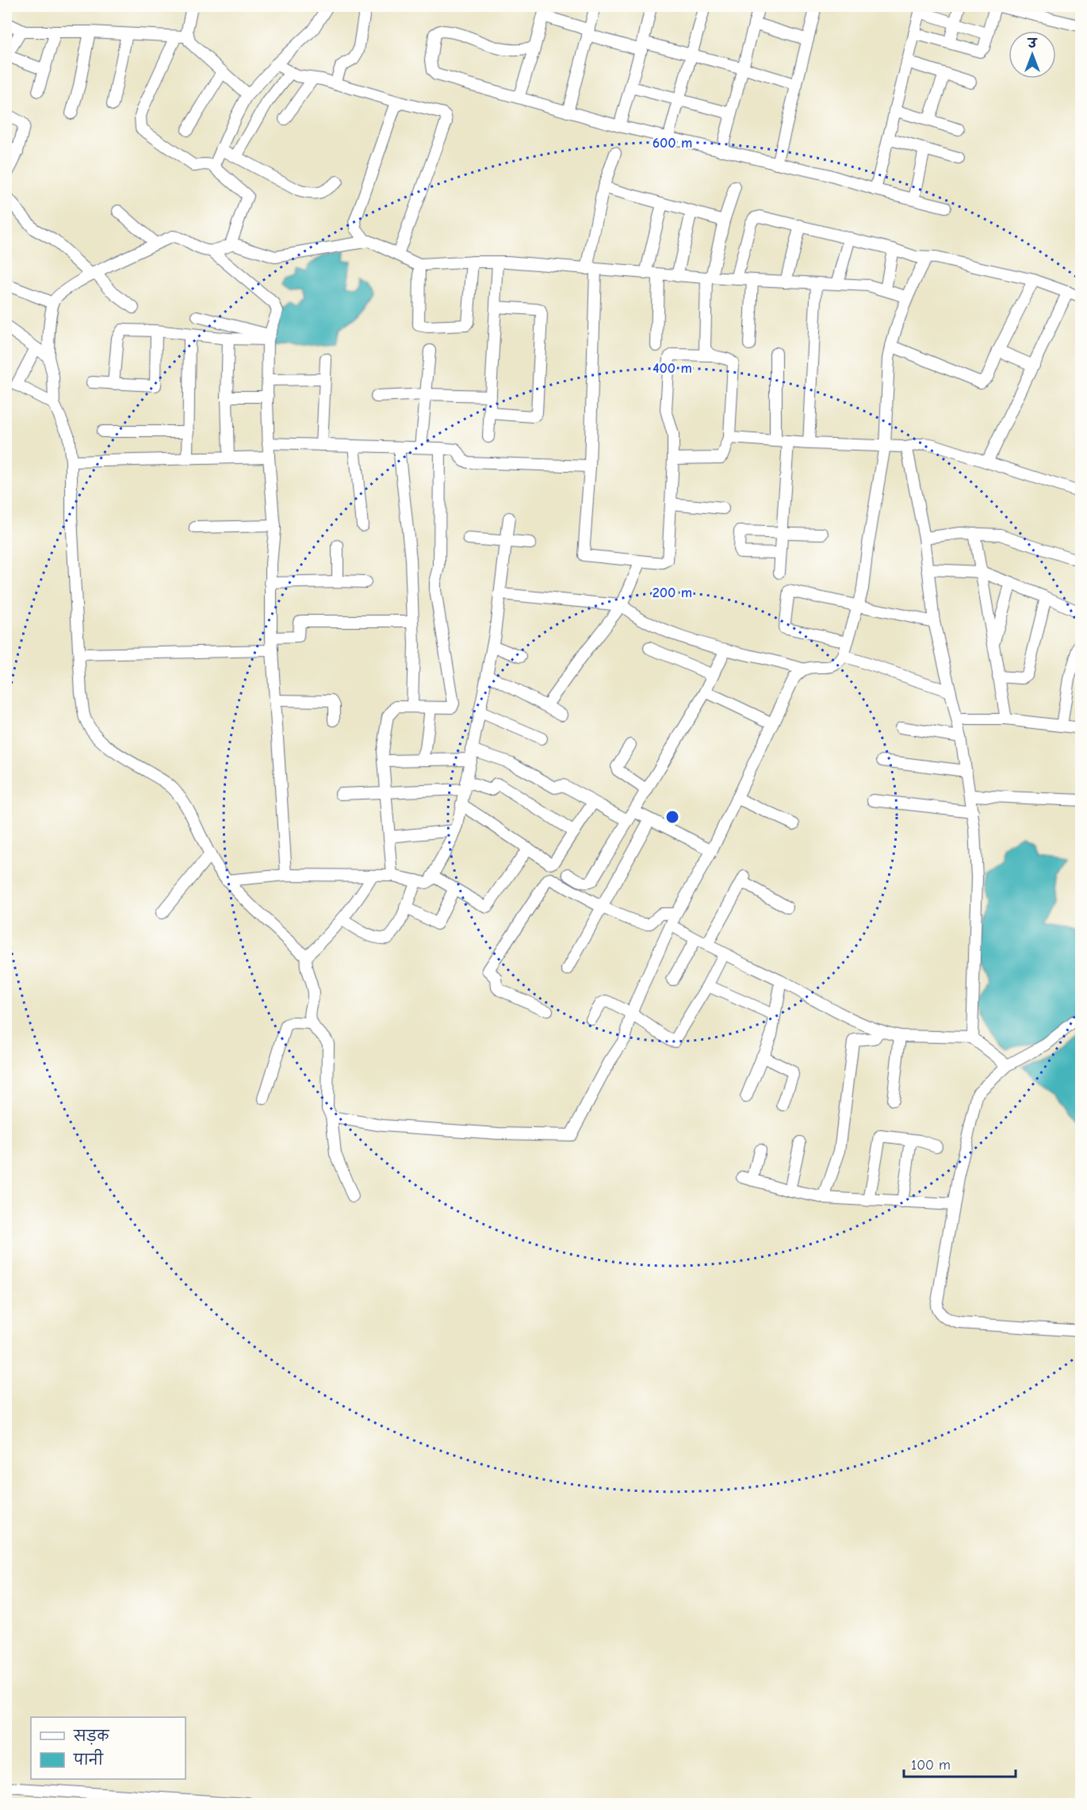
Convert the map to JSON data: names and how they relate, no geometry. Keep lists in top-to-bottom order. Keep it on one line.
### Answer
{"legend":["सड़क","पानी"],"scale_bar":"100 m","north":"top","rings":["600 m","400 m","200 m"]}
